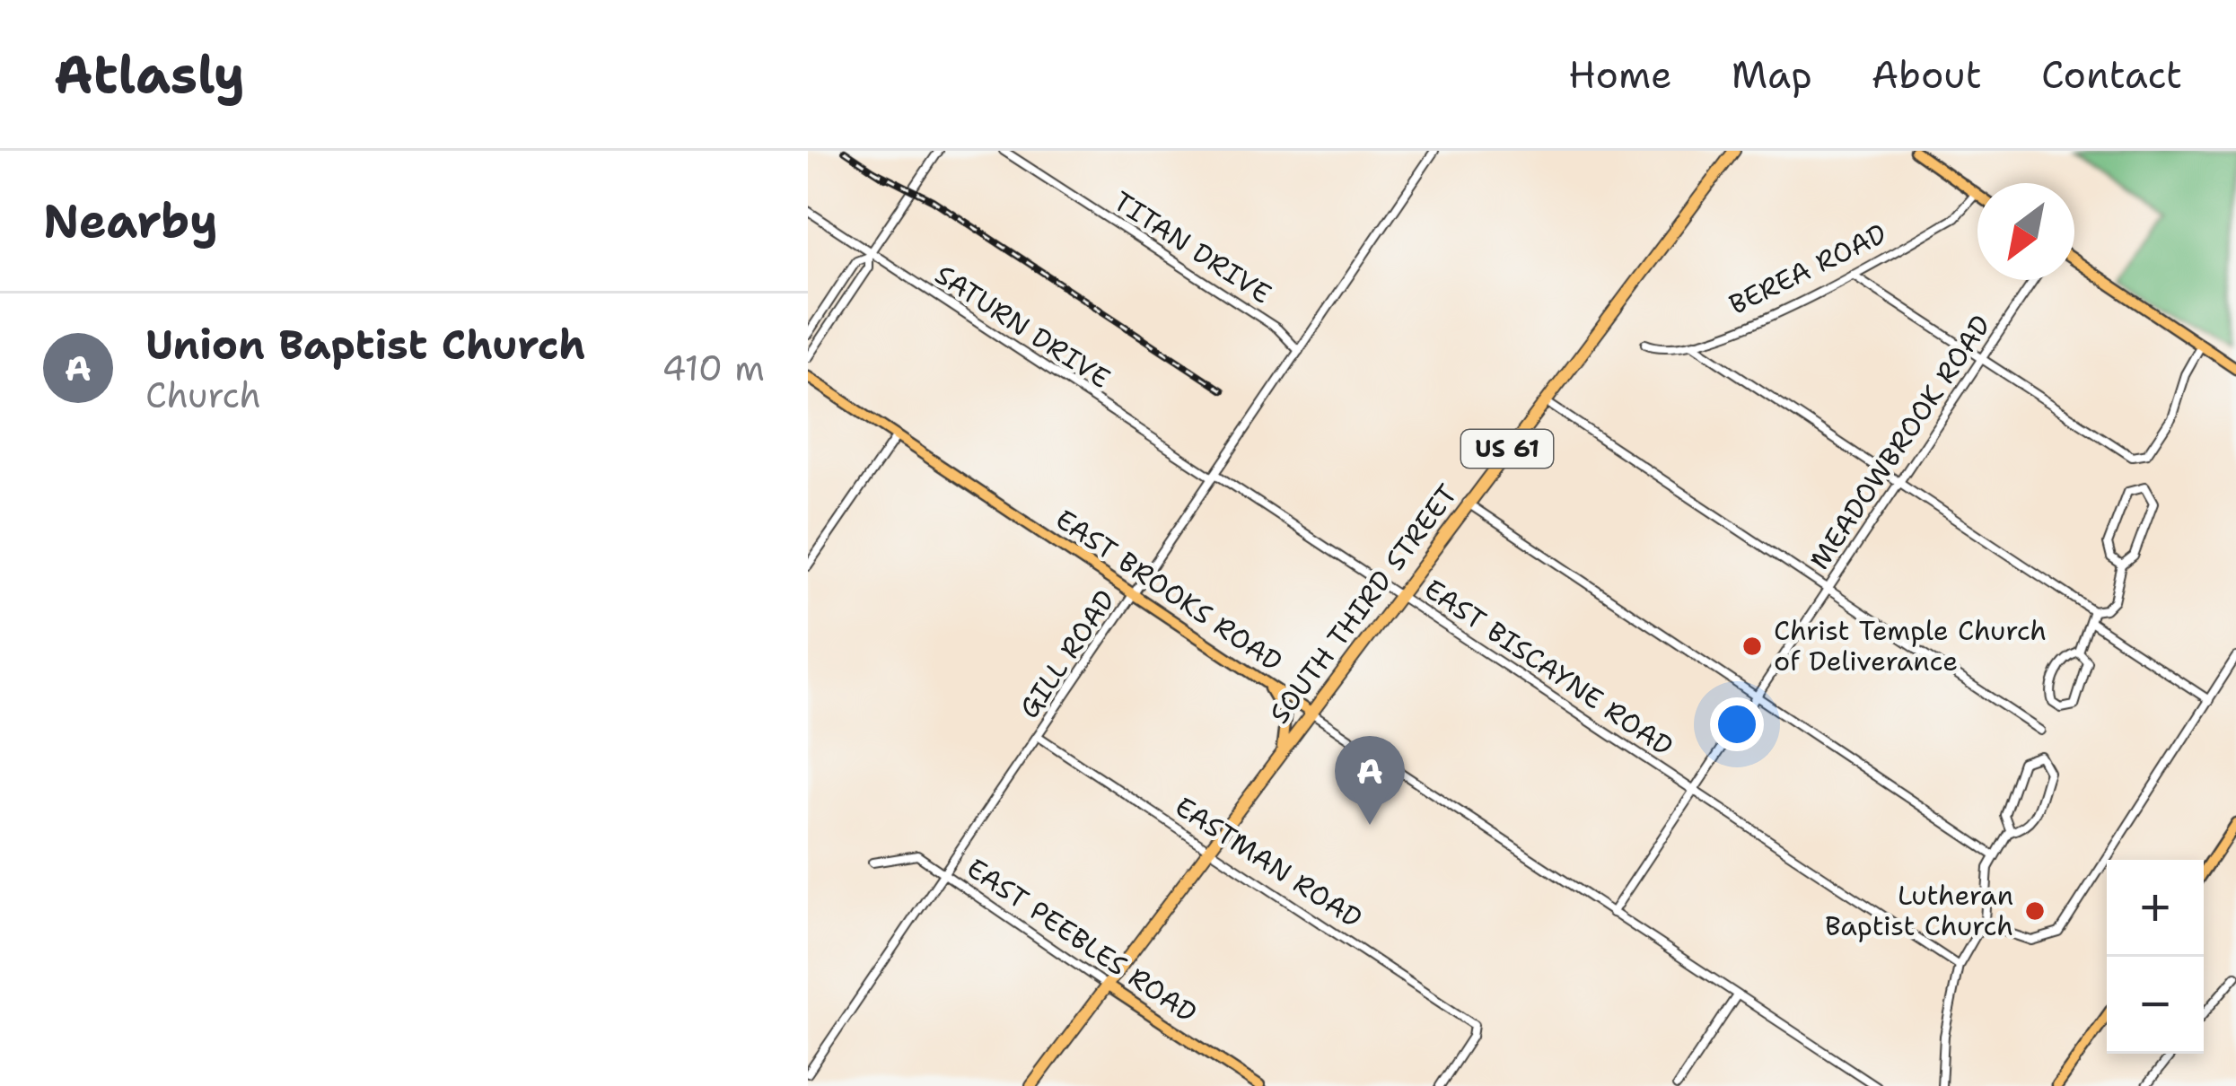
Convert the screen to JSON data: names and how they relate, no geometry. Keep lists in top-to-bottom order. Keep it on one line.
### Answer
{"streets":{"highway":["US 61","SOUTH THIRD STREET"],"main road":["EAST BROOKS ROAD","EAST PEEBLES ROAD"],"street":["TITAN DRIVE","BEREA ROAD","SATURN DRIVE","MEADOWBROOK ROAD","GILL ROAD","EAST BISCAYNE ROAD","EASTMAN ROAD"]},"crossings":[["TITAN DRIVE","GILL ROAD"],["SATURN DRIVE","GILL ROAD"],["SATURN DRIVE","EAST BISCAYNE ROAD"],["MEADOWBROOK ROAD","EAST BROOKS ROAD"],["MEADOWBROOK ROAD","EAST BISCAYNE ROAD"],["EAST BROOKS ROAD","SOUTH THIRD STREET"],["EAST BROOKS ROAD","GILL ROAD"],["SOUTH THIRD STREET","EAST BISCAYNE ROAD"],["SOUTH THIRD STREET","EASTMAN ROAD"],["SOUTH THIRD STREET","EAST PEEBLES ROAD"],["GILL ROAD","EAST BISCAYNE ROAD"],["GILL ROAD","EASTMAN ROAD"],["GILL ROAD","EAST PEEBLES ROAD"]],"places":["Christ Temple Church of Deliverance","Lutheran Baptist Church"],"north":"bottom left","page":{"header":"Atlasly","nav":["Home","Map","About","Contact"],"heading":"Nearby","list":[{"mark":"A","name":"Union Baptist Church","note":"Church","value":"410 m"}],"pins":"A","map_buttons":["+","−"]}}
